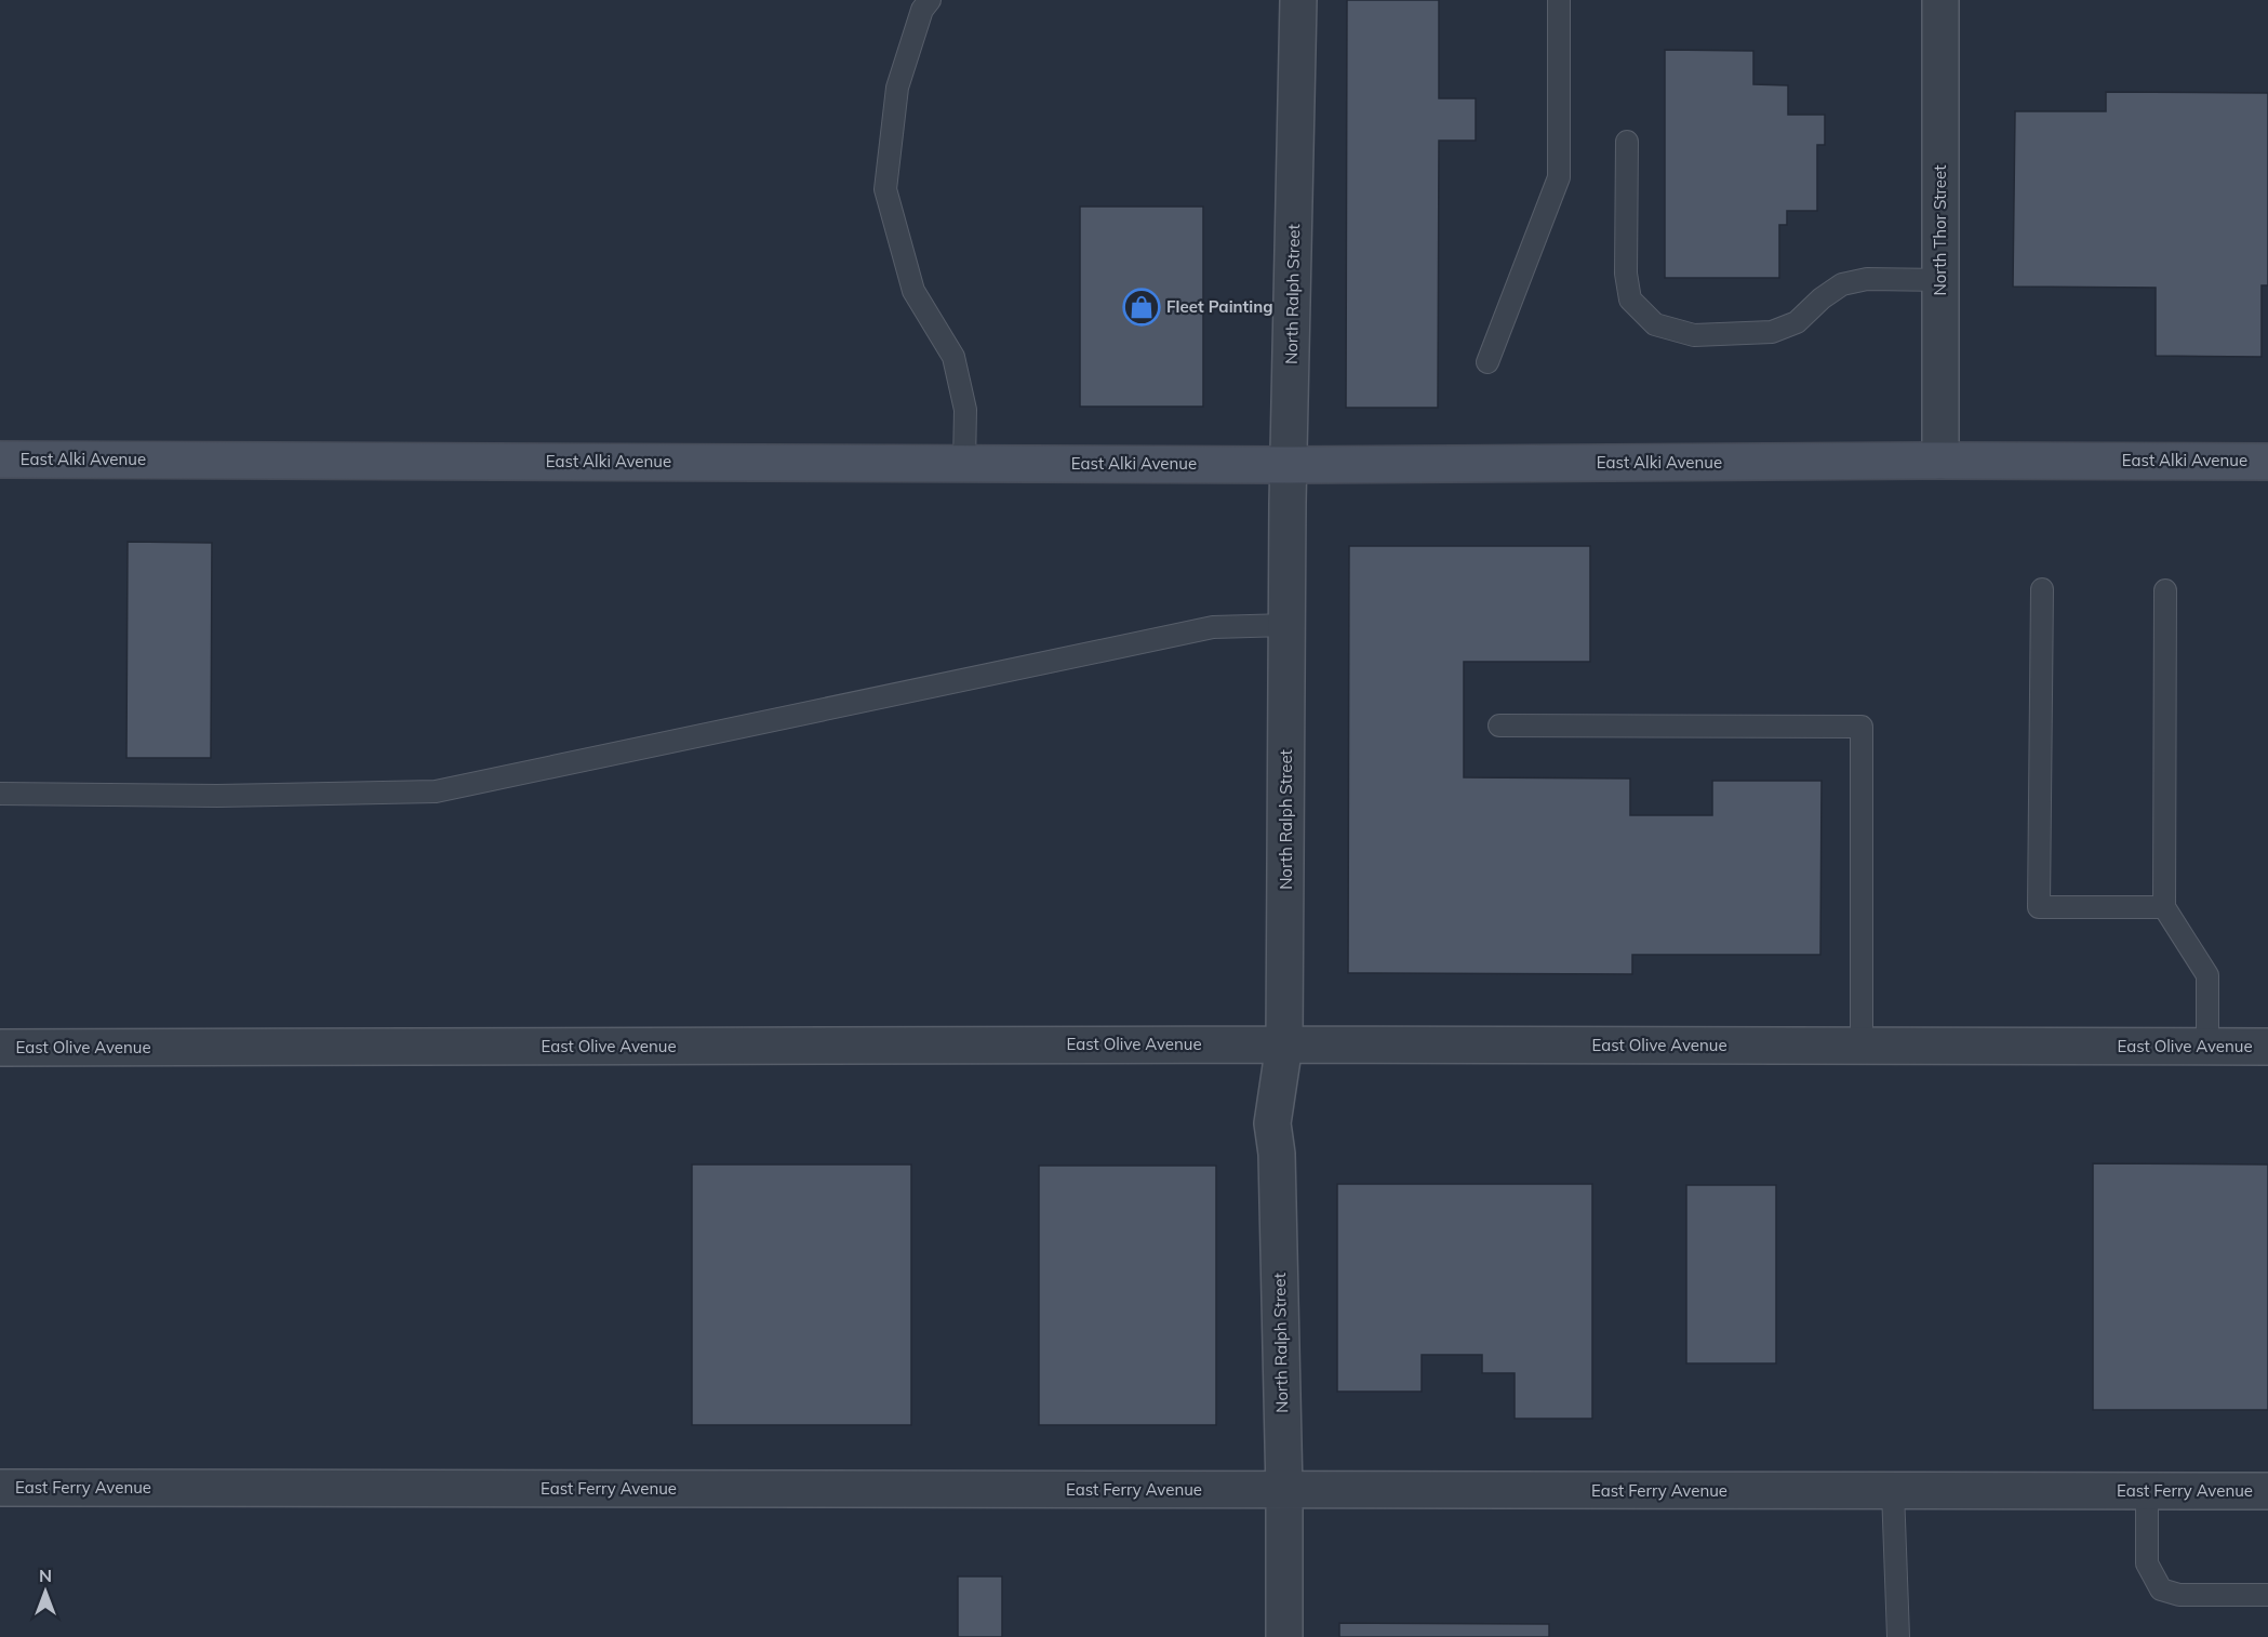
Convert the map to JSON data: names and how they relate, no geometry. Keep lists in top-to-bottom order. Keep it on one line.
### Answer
{"streets":{"street":["North Thor Street","North Ralph Street","East Alki Avenue","East Olive Avenue","East Ferry Avenue"]},"crossings":[["North Thor Street","East Alki Avenue"],["North Ralph Street","East Alki Avenue"],["North Ralph Street","East Olive Avenue"],["North Ralph Street","East Ferry Avenue"]],"places":{"shop":["Fleet Painting"]},"north":"top"}
